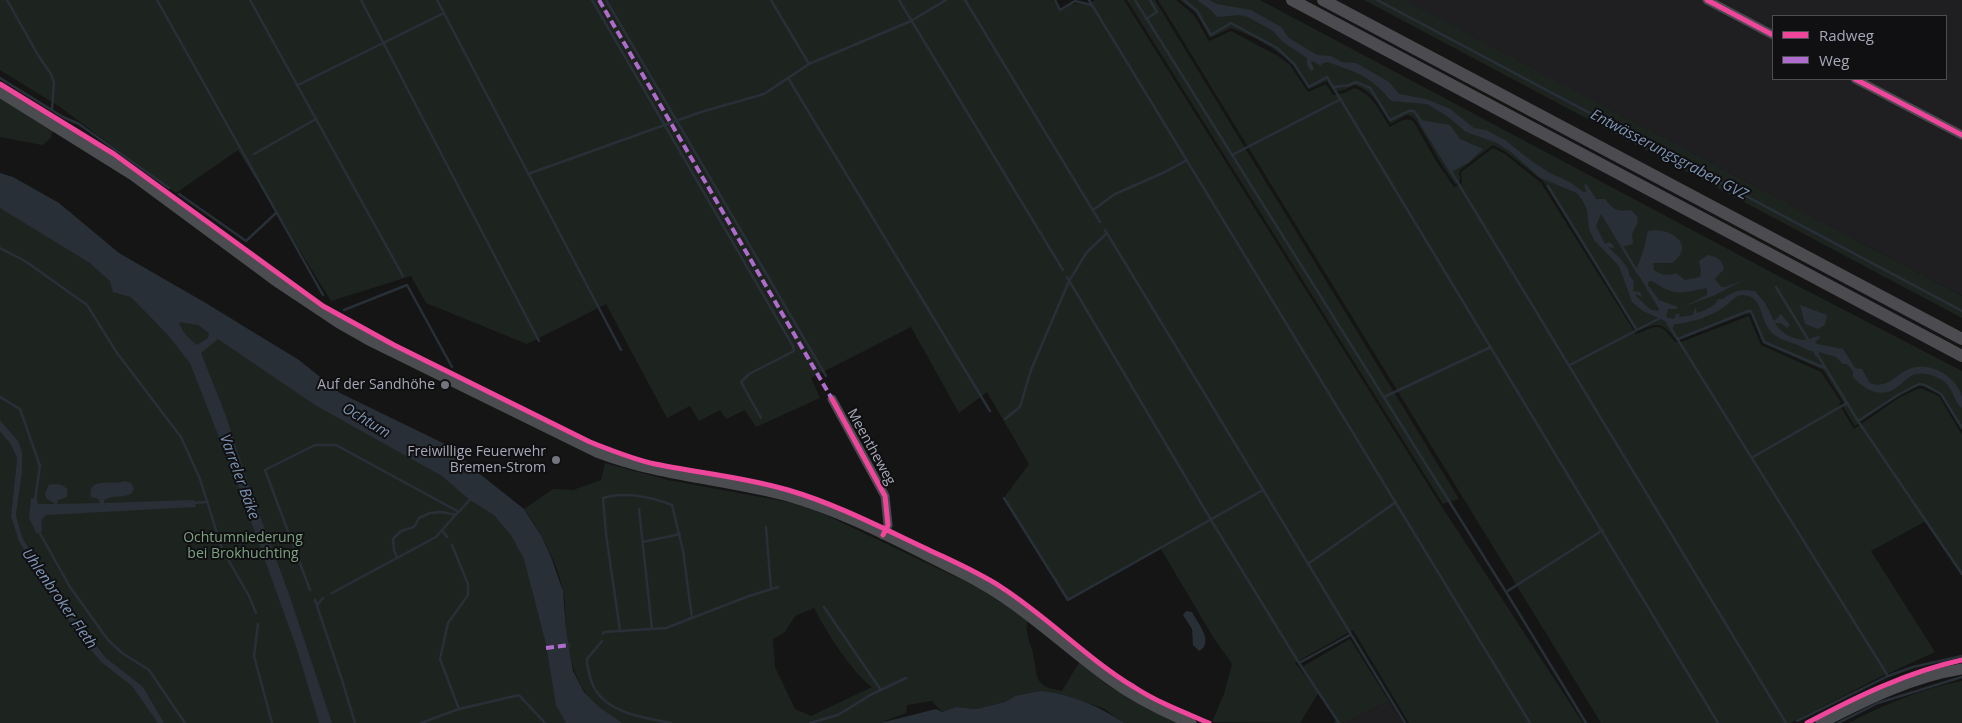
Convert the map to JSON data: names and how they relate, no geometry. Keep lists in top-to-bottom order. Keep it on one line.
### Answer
{"streets":{"street":["Meentheweg"]},"water":["Entwässerungsgraben GVZ","Ochtum","Varreler Bäke","Uhlenbroker Fleth"],"parks":["Ochtumniederung bei Brokhuchting"],"places":["Auf der Sandhöhe","Freiwillige Feuerwehr Bremen-Strom"],"legend":["Radweg","Weg"]}
